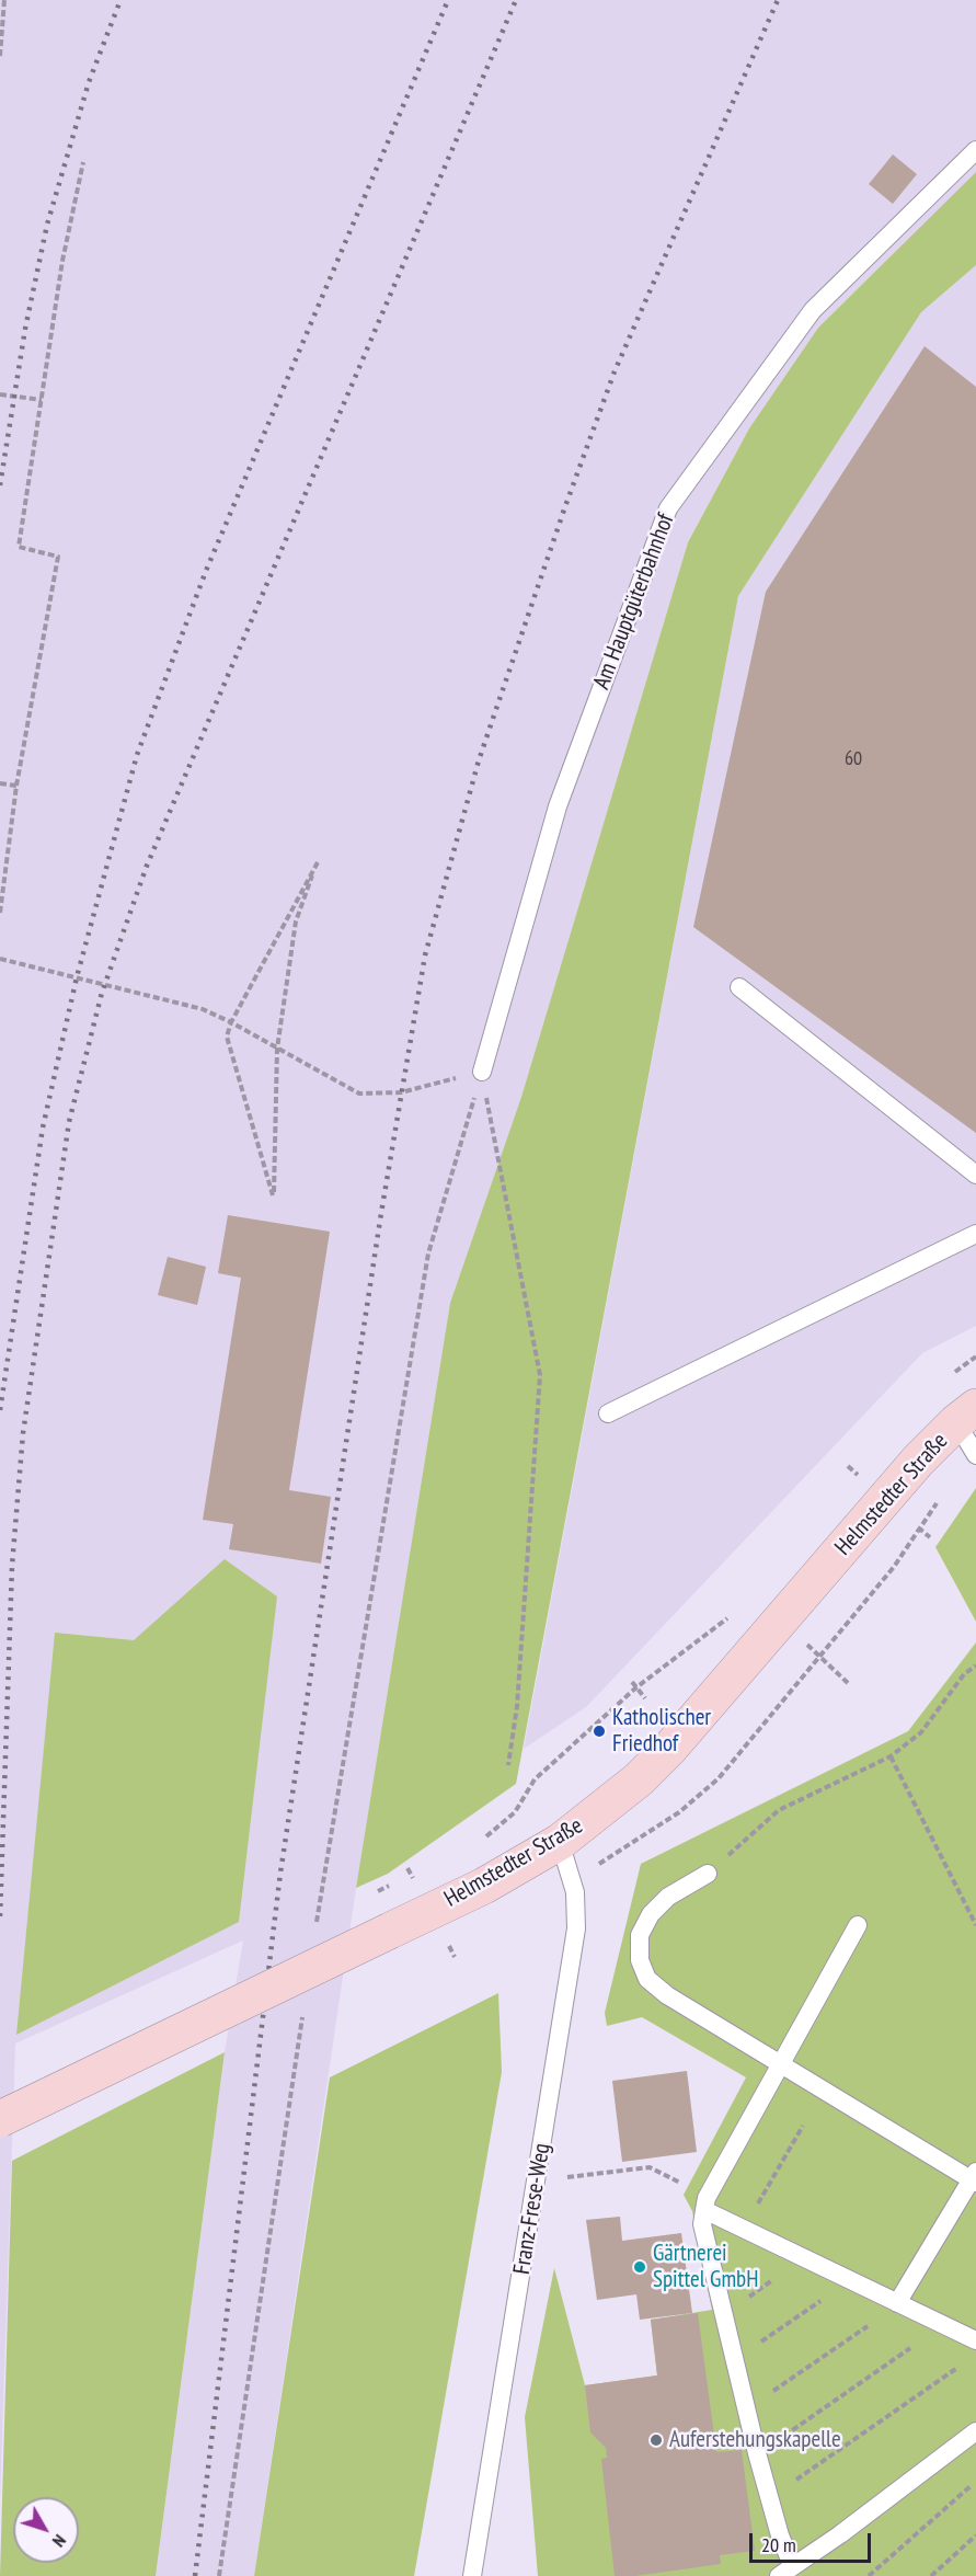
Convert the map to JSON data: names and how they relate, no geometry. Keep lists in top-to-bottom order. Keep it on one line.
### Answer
{"streets":{"main road":["Helmstedter Straße"],"lane":["Am Hauptgüterbahnhof","Franz-Frese-Weg"]},"crossings":[["Helmstedter Straße","Franz-Frese-Weg"]],"places":["Katholischer Friedhof","Gärtnerei Spittel GmbH","Auferstehungskapelle"],"house_numbers":["60"],"scale_bar":"20 m","north":"bottom right"}
